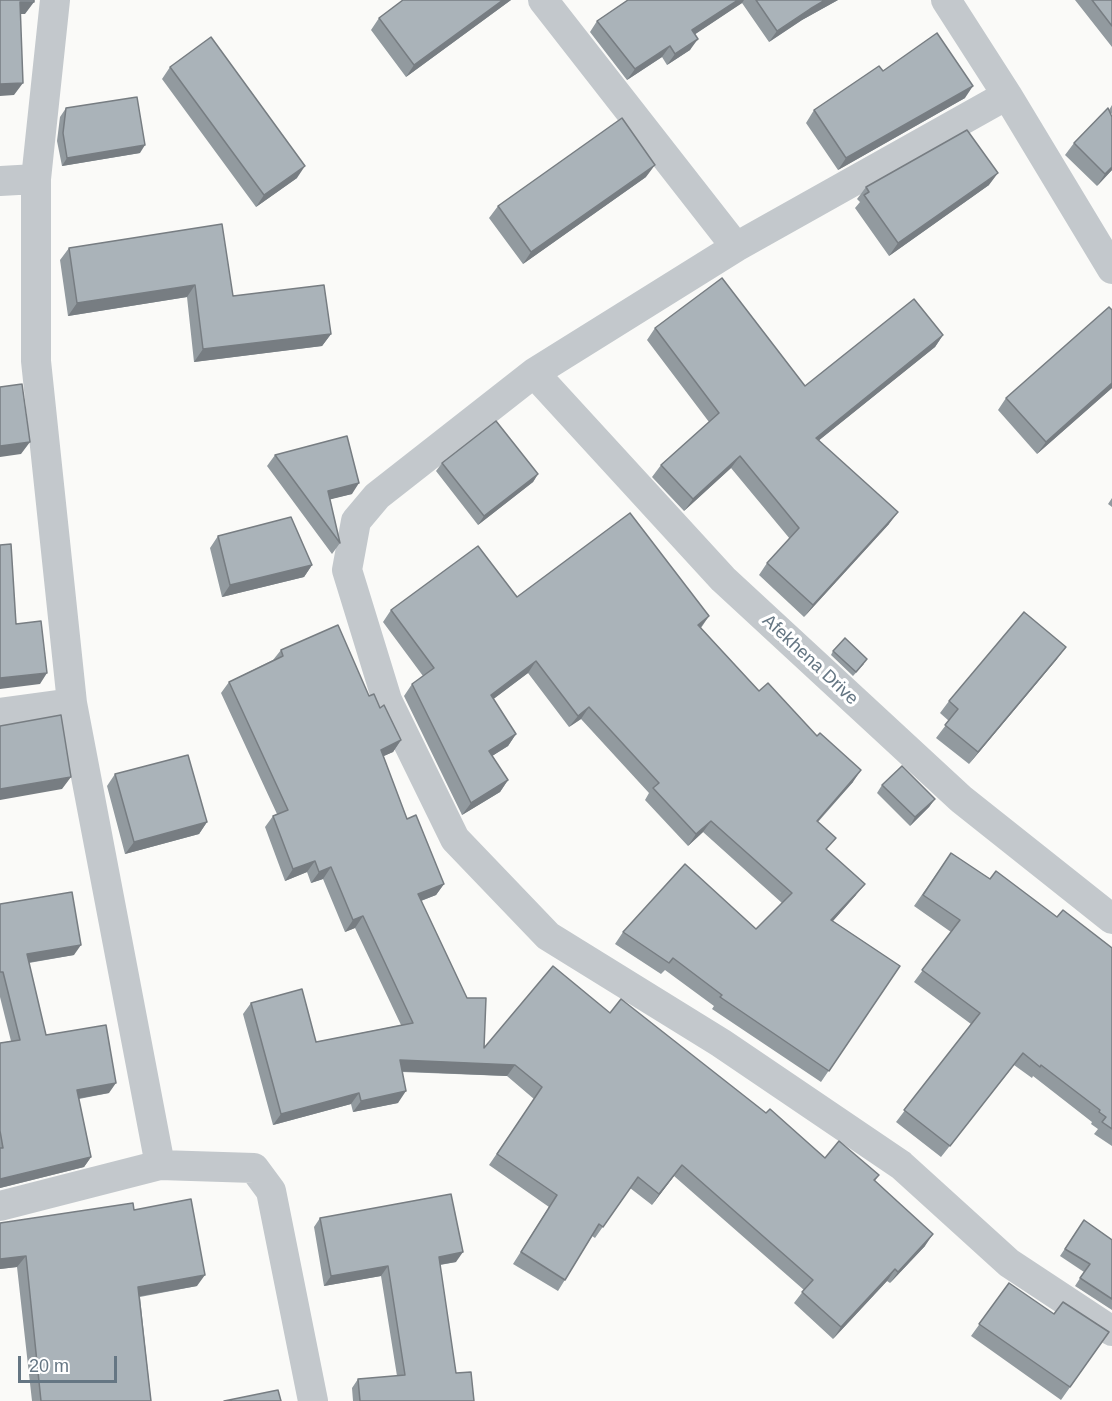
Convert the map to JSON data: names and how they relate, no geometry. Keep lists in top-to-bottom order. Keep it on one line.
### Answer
{"streets":{"street":["Afekhena Drive"]},"scale_bar":"20 m"}
